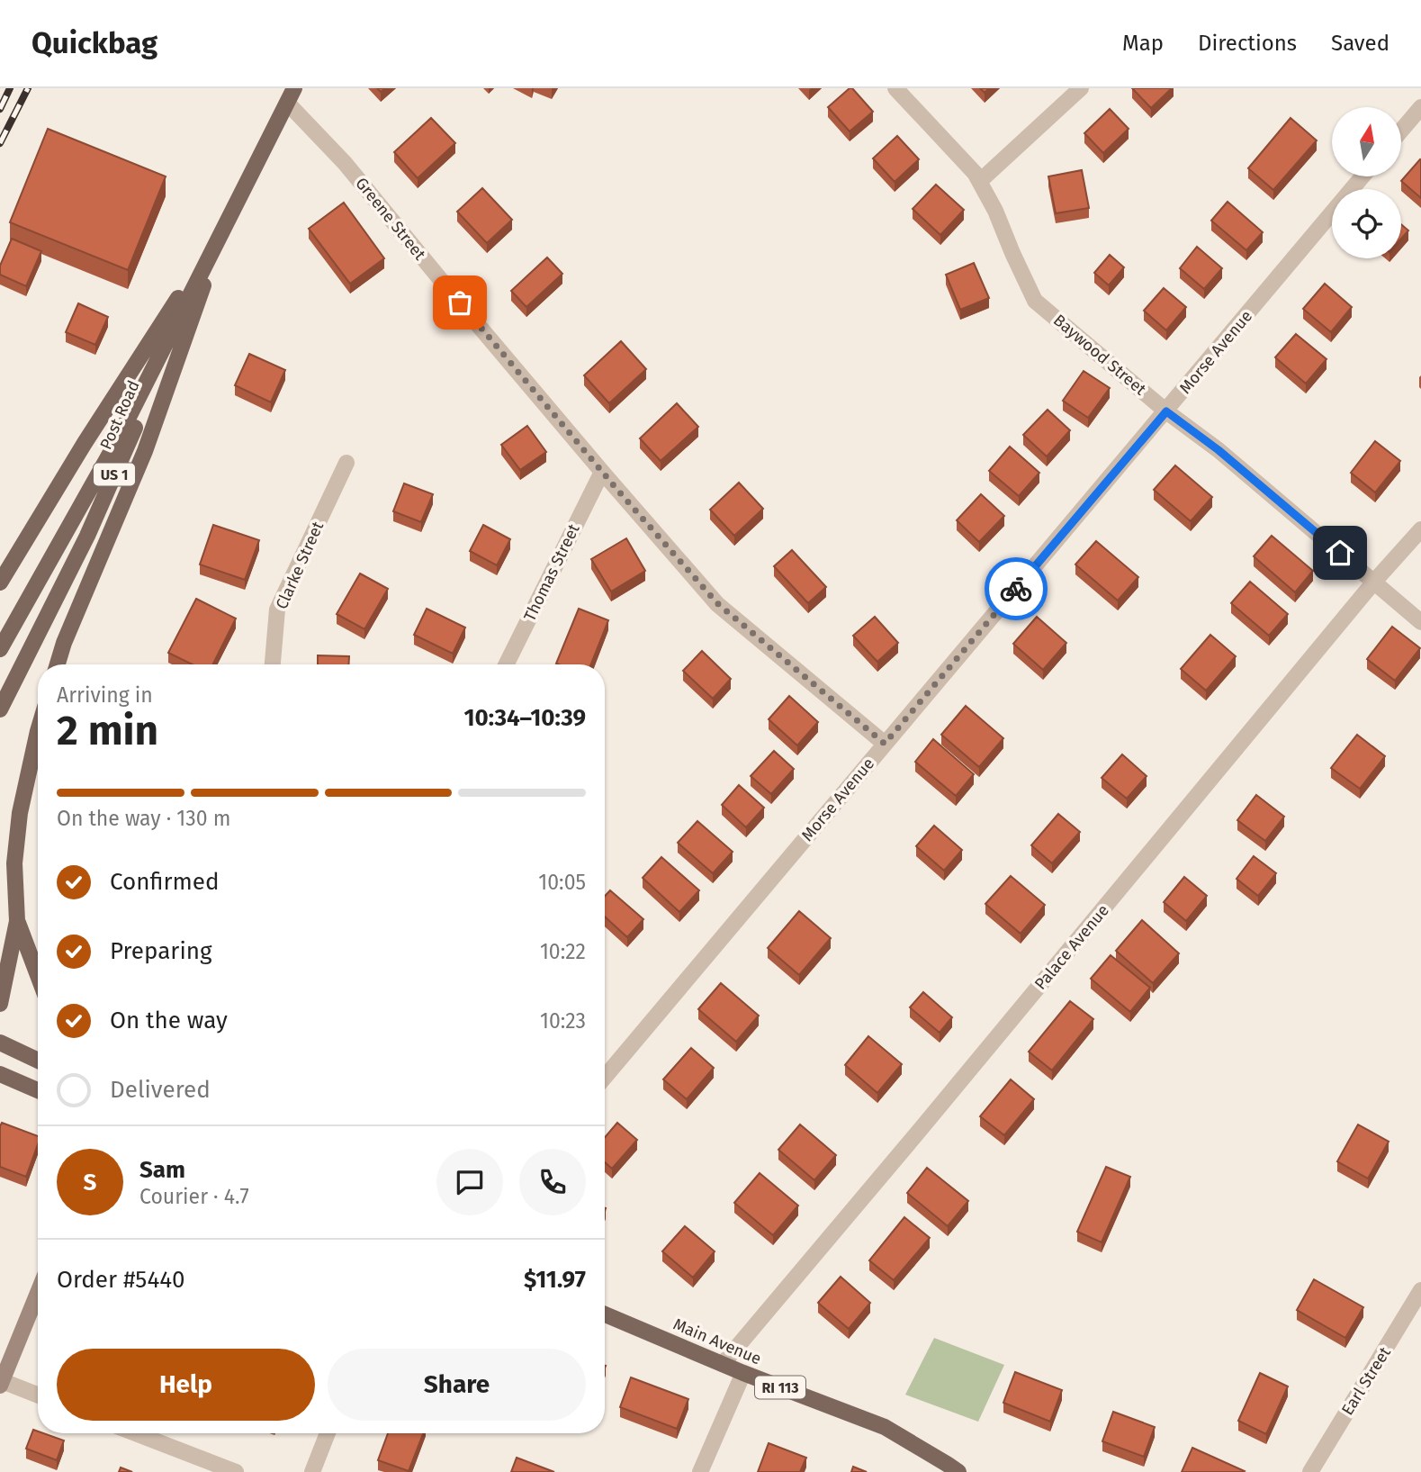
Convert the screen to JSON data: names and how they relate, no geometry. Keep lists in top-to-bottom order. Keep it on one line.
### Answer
{"streets":{"main road":["Post Road","US 1","Main Avenue","RI 113"],"street":["Greene Street","Morse Avenue","Baywood Street","Clarke Street","Thomas Street","Palace Avenue","Earl Street"]},"crossings":[["Greene Street","Morse Avenue"],["Greene Street","Post Road"],["Greene Street","Thomas Street"],["Morse Avenue","Baywood Street"],["Baywood Street","Palace Avenue"],["Palace Avenue","Main Avenue"]],"north":"top","page":{"header":"Quickbag","nav":["Map","Directions","Saved"],"heading":["2 min","Arriving in","10:34–10:39"],"panel":["Sam","Courier · 4.7","Order #5440","$11.97"],"bar":"On the way · 130 m","list":[["Confirmed","10:05"],["Preparing","10:22"],["On the way","10:23"],"Delivered"],"round":"S","buttons":["Help","Share"]}}
